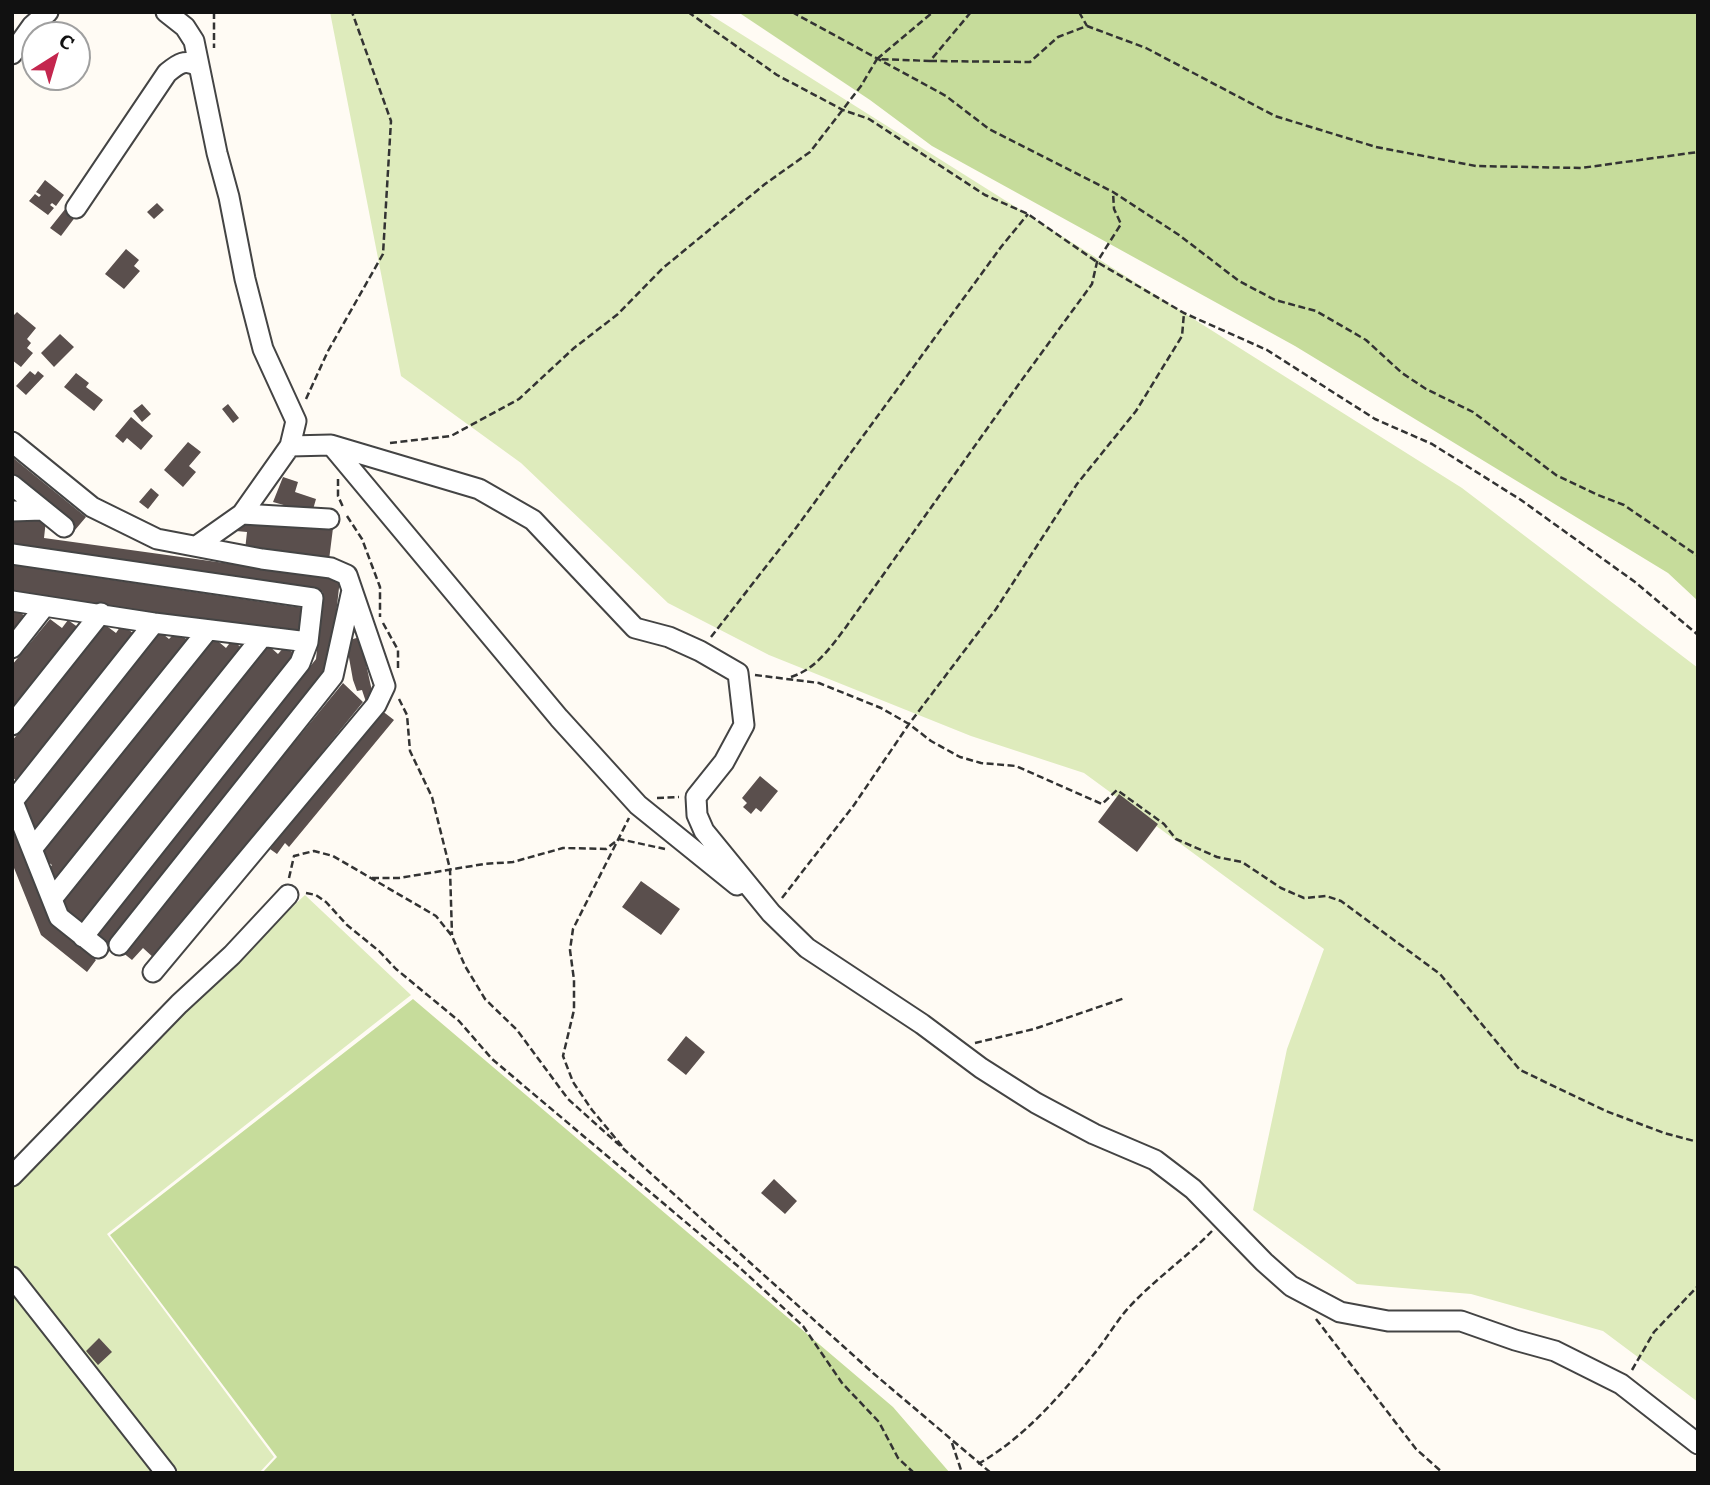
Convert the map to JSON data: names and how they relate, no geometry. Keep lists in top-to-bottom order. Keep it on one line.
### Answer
{"north":"top right"}
